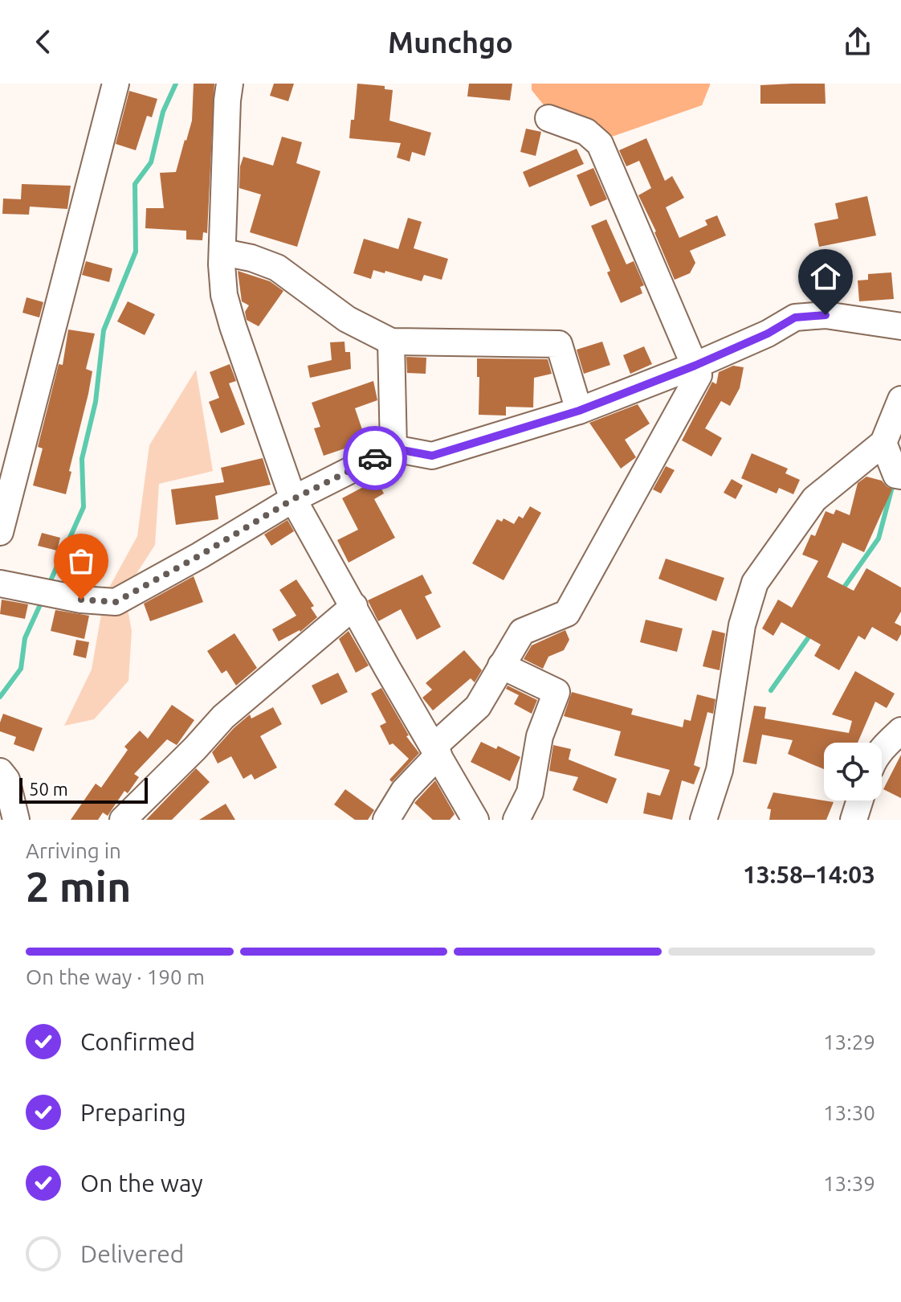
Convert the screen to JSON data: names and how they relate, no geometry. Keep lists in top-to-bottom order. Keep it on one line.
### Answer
{"scale_bar":"50 m","page":{"header":"Munchgo","scale":"50 m","heading":["2 min","Arriving in","13:58–14:03"],"bar":"On the way · 190 m","list":[["Confirmed","13:29"],["Preparing","13:30"],["On the way","13:39"],"Delivered"]}}
